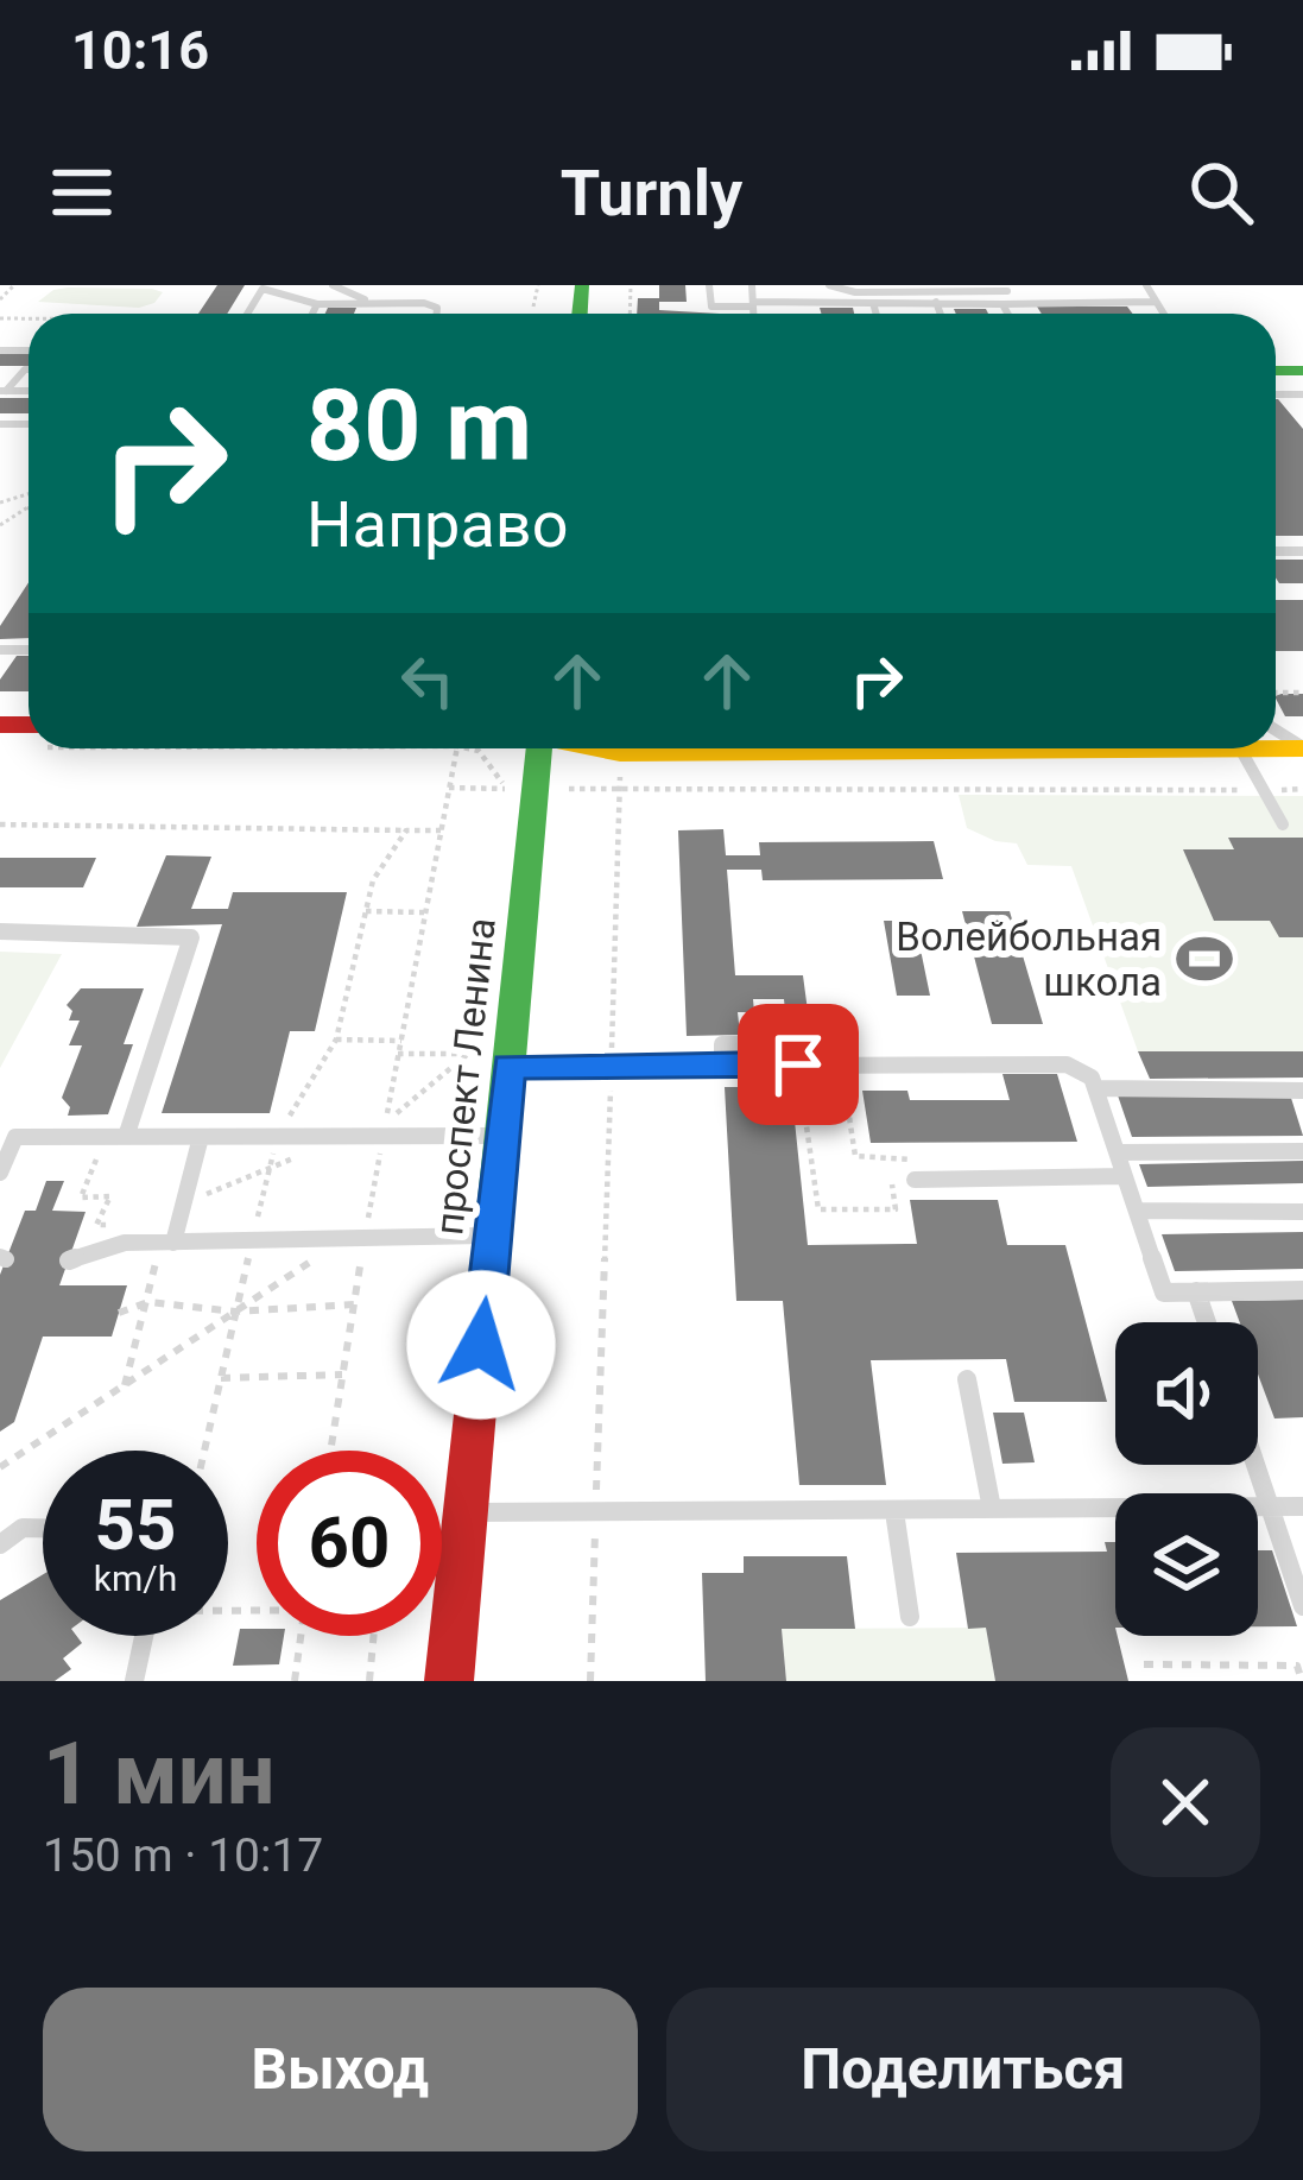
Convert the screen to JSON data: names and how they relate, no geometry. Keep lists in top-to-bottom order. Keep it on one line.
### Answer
{"streets":{"main road":["проспект Ленина"]},"places":{"sports":["Волейбольная школа"]},"page":{"status":"10:16","header":"Turnly","turn":["80 m","Направо"],"speed":"55 km/h","limit":"60","heading":["1 мин","150 m · 10:17"],"buttons":["Выход","Поделиться"]}}
